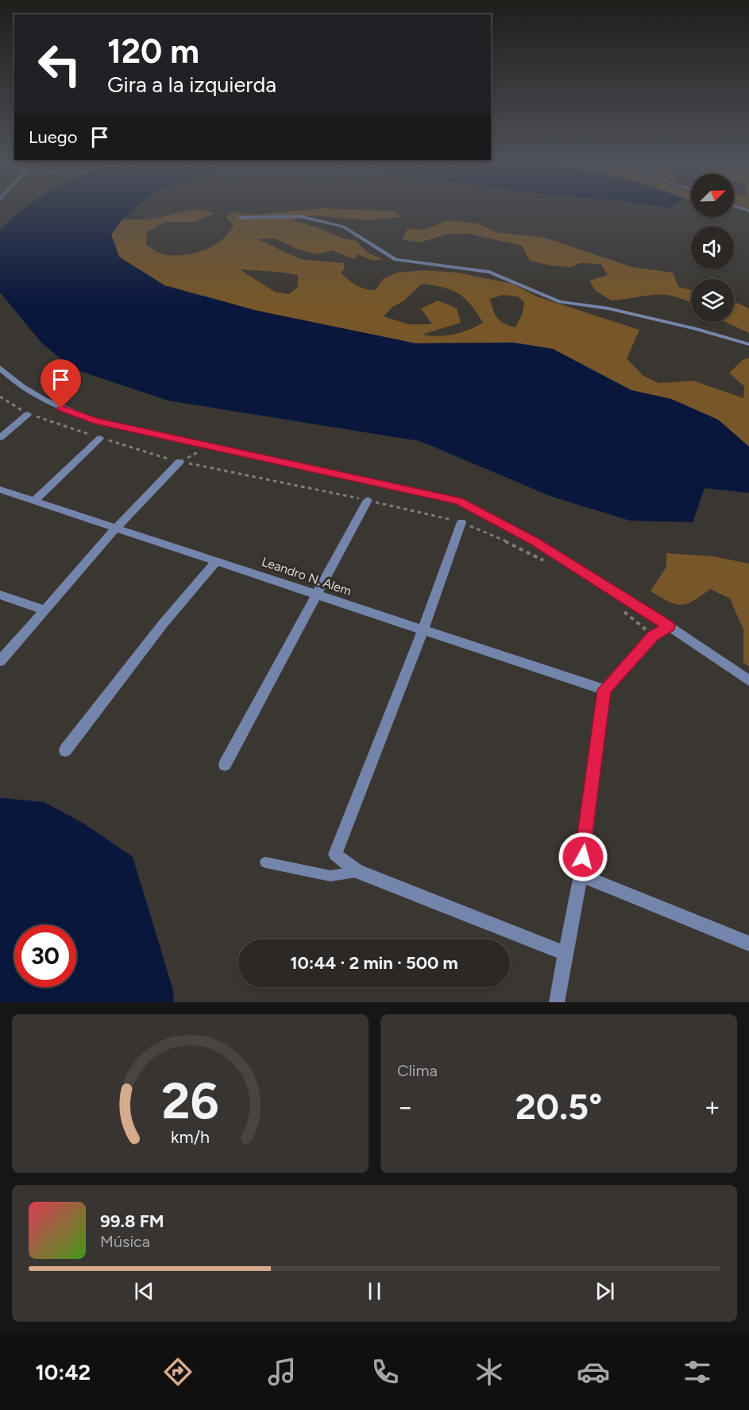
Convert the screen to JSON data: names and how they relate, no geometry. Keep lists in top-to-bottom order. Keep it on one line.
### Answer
{"streets":{"street":["Leandro N. Alem"]},"north":"top right","page":{"turn":["120 m","Gira a la izquierda"],"then":"Luego","limit":"30","trip":"10:44 · 2 min · 500 m","tile":"Clima","heat":["−","20.5°","+"],"song":["99.8 FM","Música"],"tabs":"10:42","gauge":["26","km/h"]}}
